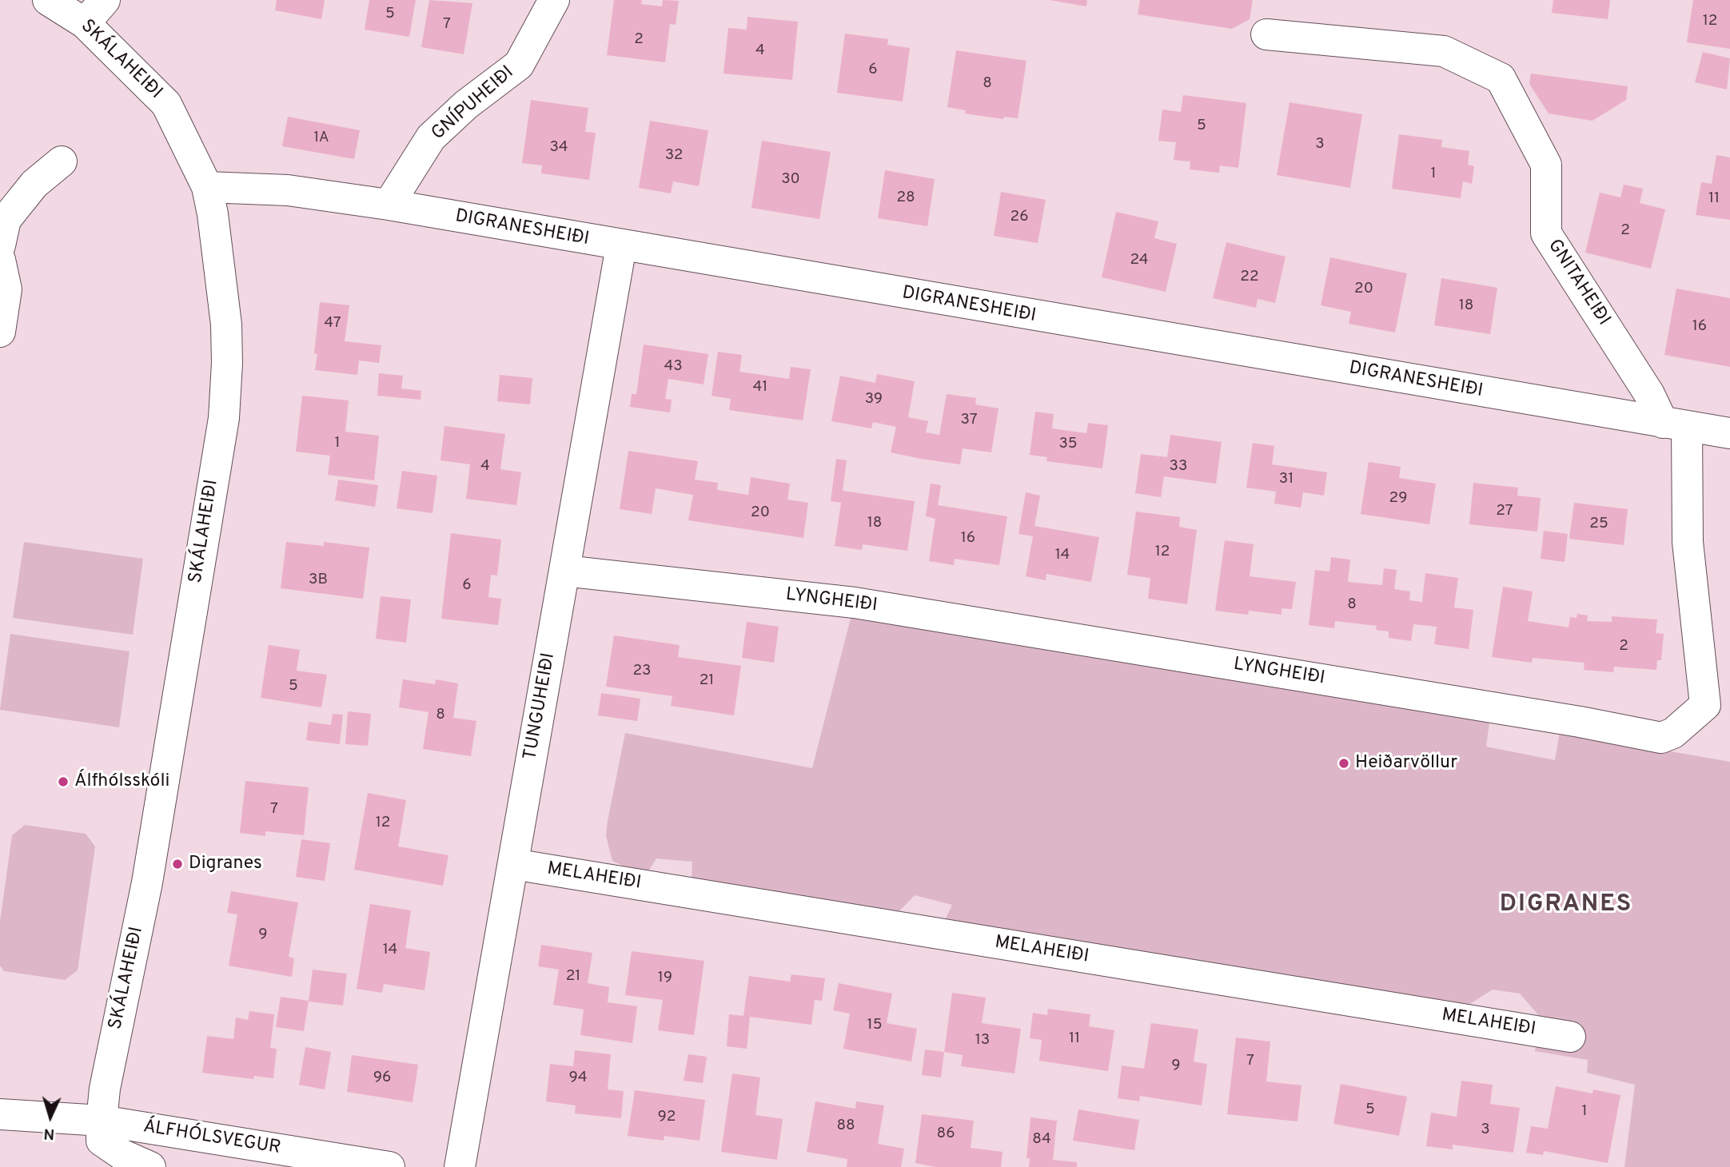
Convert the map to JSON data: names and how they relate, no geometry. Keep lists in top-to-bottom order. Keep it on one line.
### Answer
{"streets":{"street":["SKÁLAHEIÐI","GNÍPUHEIÐI","DIGRANESHEIÐI","GNITAHEIÐI","LYNGHEIÐI","TUNGUHEIÐI","MELAHEIÐI","ÁLFHÓLSVEGUR"]},"crossings":[["SKÁLAHEIÐI","DIGRANESHEIÐI"],["SKÁLAHEIÐI","ÁLFHÓLSVEGUR"],["GNÍPUHEIÐI","DIGRANESHEIÐI"],["DIGRANESHEIÐI","GNITAHEIÐI"],["DIGRANESHEIÐI","LYNGHEIÐI"],["DIGRANESHEIÐI","TUNGUHEIÐI"],["GNITAHEIÐI","LYNGHEIÐI"],["LYNGHEIÐI","TUNGUHEIÐI"],["TUNGUHEIÐI","MELAHEIÐI"]],"districts":["DIGRANES"],"places":["Heiðarvöllur","Álfhólsskóli","Digranes"],"house_numbers":["5","12","7","2","4","6","8","5","1A","3","34","32","1","30","28","11","26","2","24","22","20","18","47","16","43","41","39","37","1","35","4","33","31","29","27","20","18","25","16","12","14","3B","6","8","2","23","21","5","8","7","12","9","14","21","19","15","11","13","7","9","96","94","5","1","92","88","3","86","84"],"north":"bottom"}
